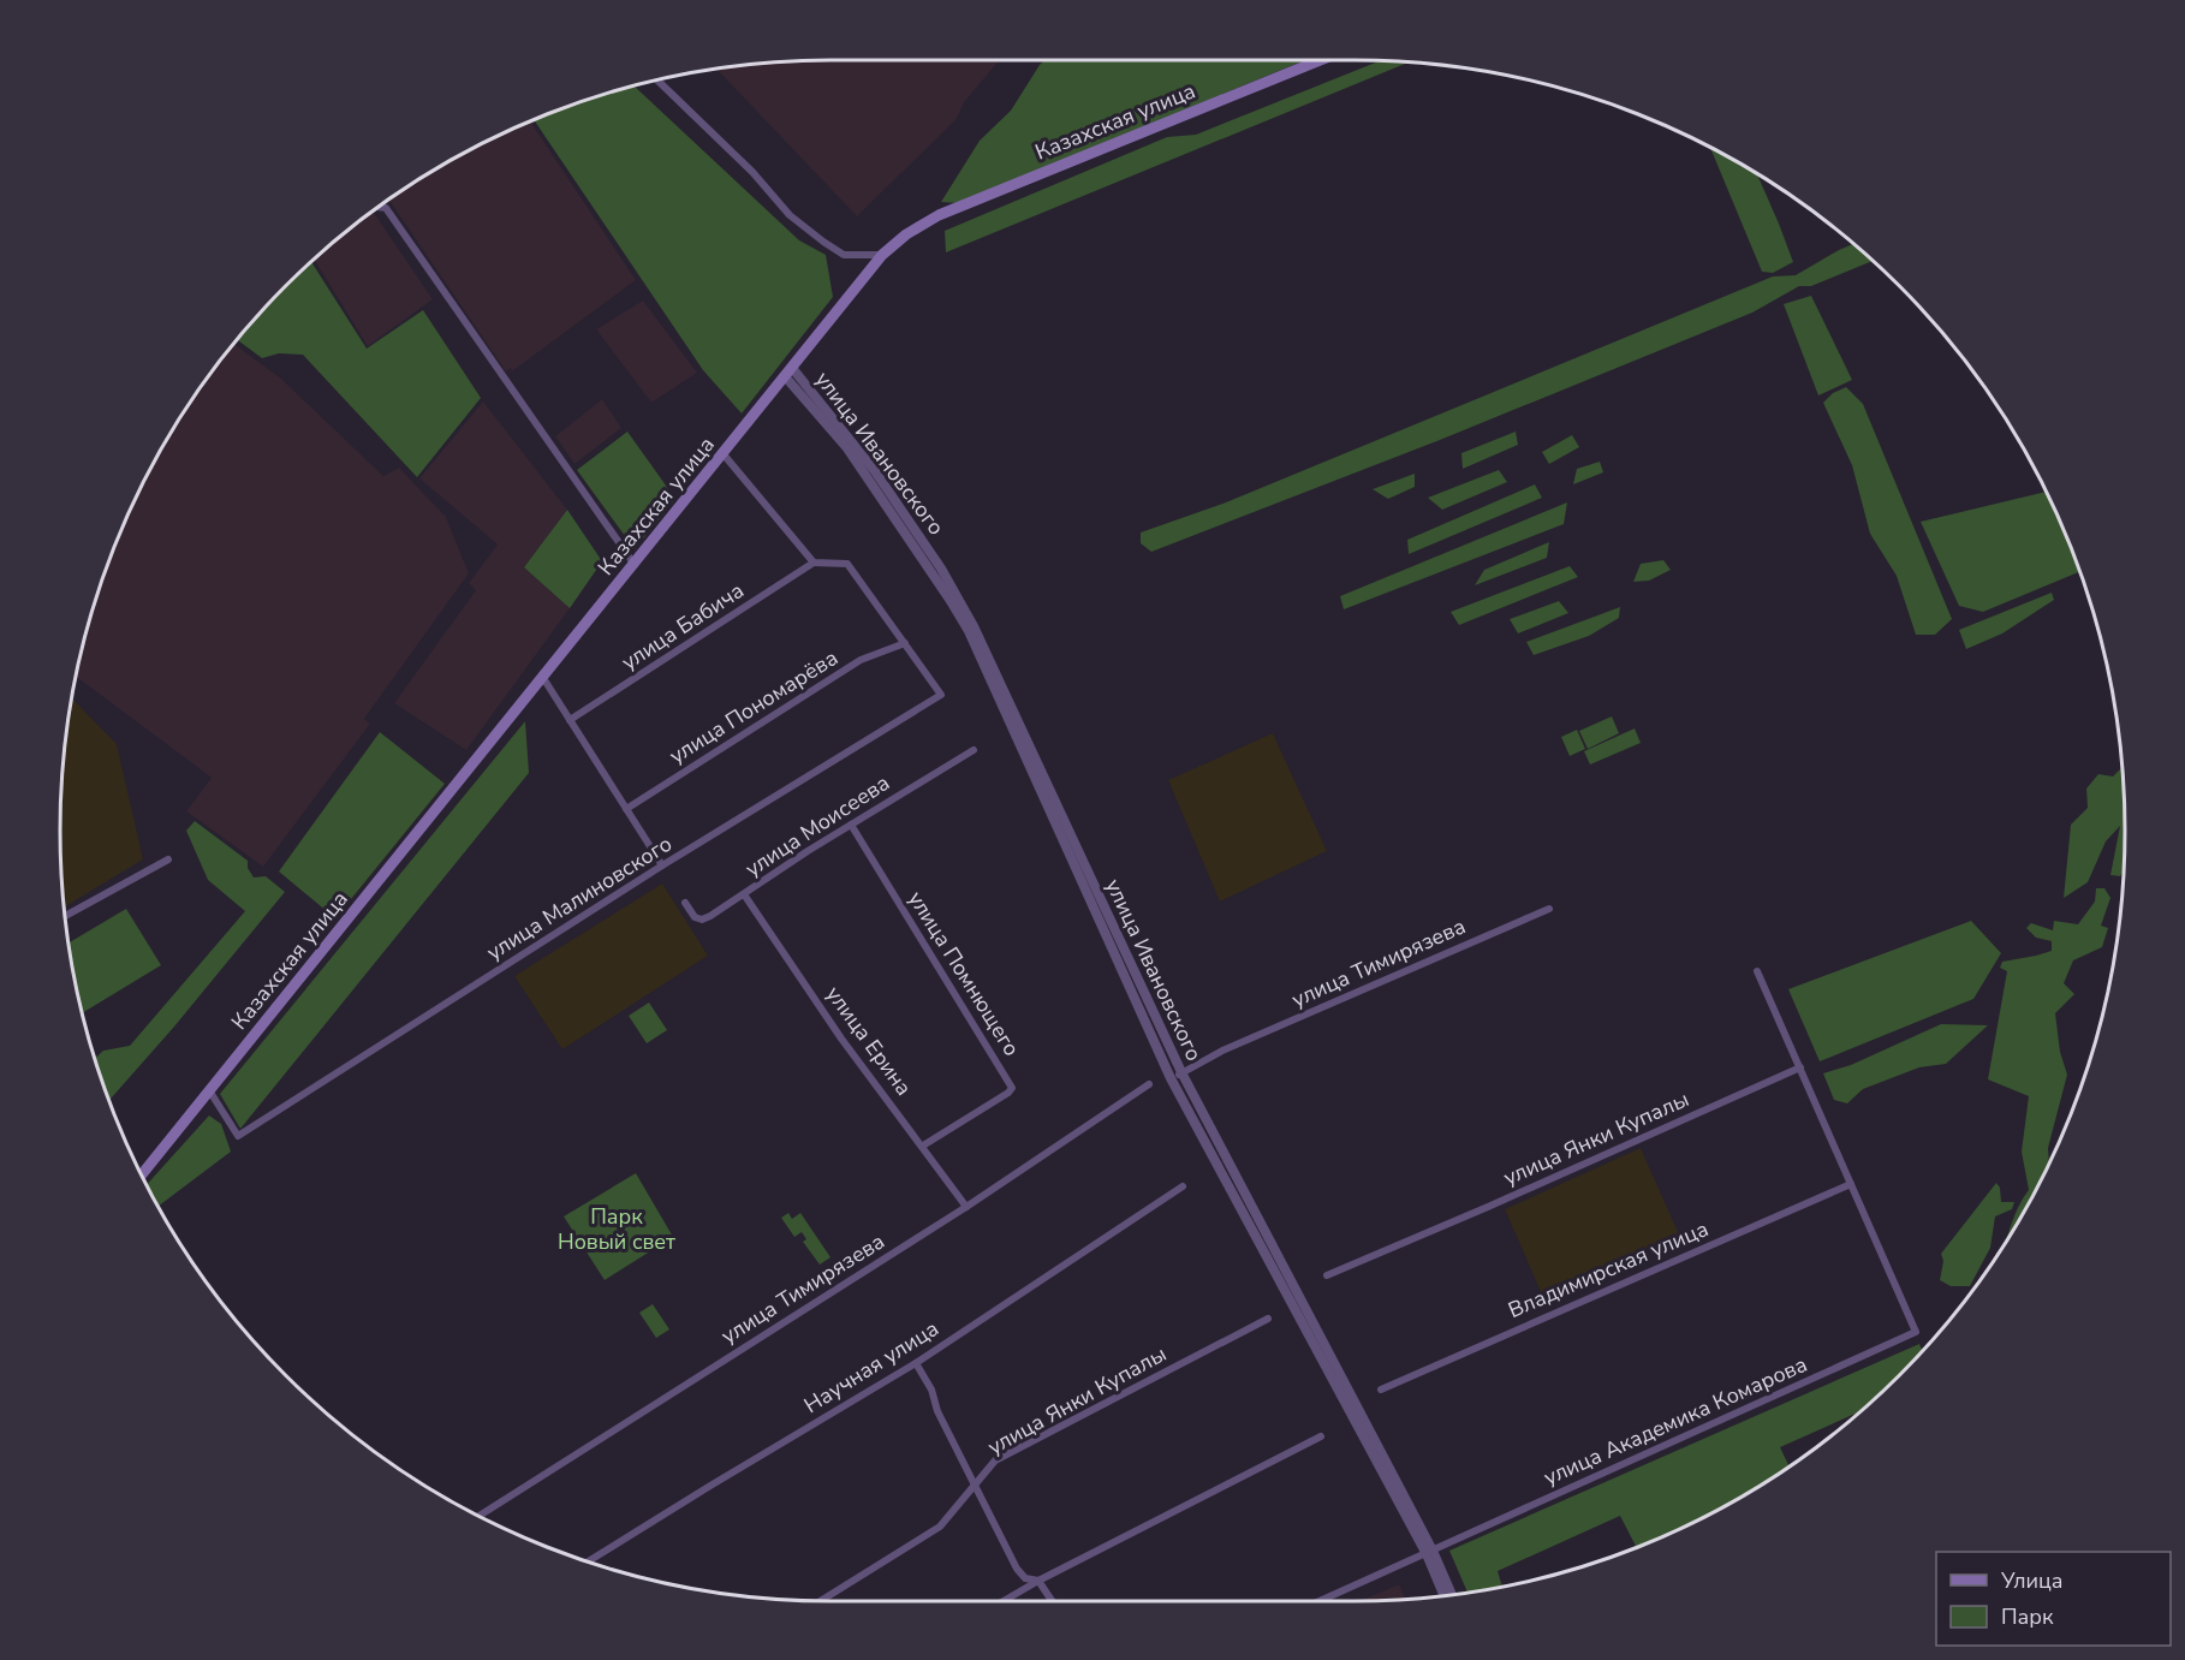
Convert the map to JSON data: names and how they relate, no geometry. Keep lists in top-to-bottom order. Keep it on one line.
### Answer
{"streets":{"main road":["Казахская улица"],"street":["улица Ивановского","улица Бабича","улица Пономарёва","улица Моисеева","улица Малиновского","улица Тимирязева","улица Помнющего","улица Ерина","улица Янки Купалы","Владимирская улица","Научная улица","улица Академика Комарова"]},"crossings":[["Казахская улица","улица Ивановского"],["Казахская улица","улица Малиновского"],["улица Ивановского","улица Тимирязева"],["улица Ивановского","улица Академика Комарова"],["улица Пономарёва","улица Малиновского"],["улица Моисеева","улица Помнющего"],["улица Моисеева","улица Ерина"],["улица Тимирязева","улица Ерина"],["улица Помнющего","улица Ерина"],["Владимирская улица","улица Академика Комарова"]],"parks":["Парк Новый свет"],"legend":["Улица","Парк"]}
